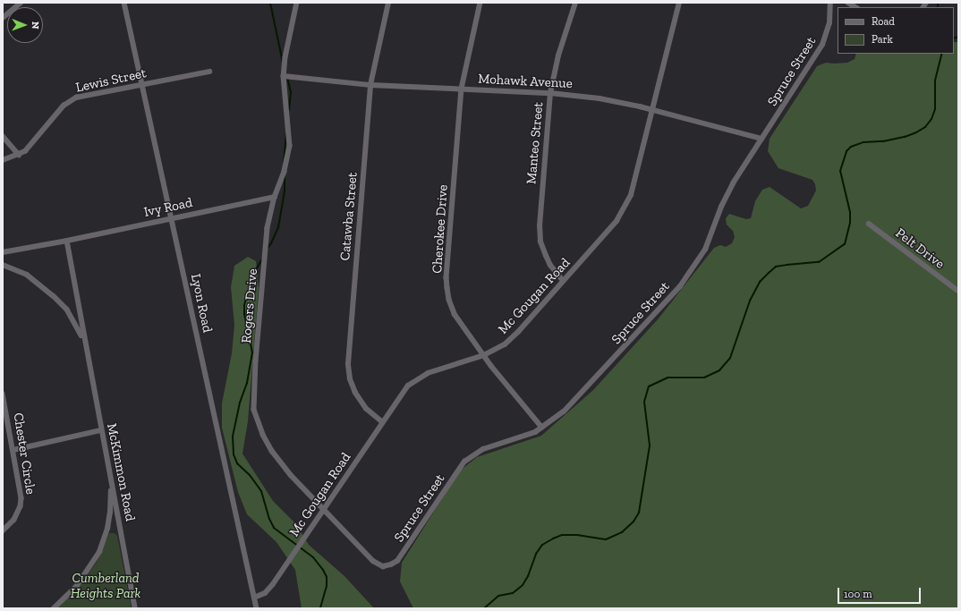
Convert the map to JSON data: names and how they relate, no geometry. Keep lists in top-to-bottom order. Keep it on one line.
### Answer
{"streets":{"street":["Spruce Street","Lewis Street","Mohawk Avenue","Manteo Street","Ivy Road","Catawba Street","Cherokee Drive","Pelt Drive","Mc Gougan Road","Lyon Road","Rogers Drive","Chester Circle","McKimmon Road"]},"crossings":[["Spruce Street","Mohawk Avenue"],["Spruce Street","Cherokee Drive"],["Spruce Street","Rogers Drive"],["Lewis Street","Lyon Road"],["Mohawk Avenue","Manteo Street"],["Mohawk Avenue","Catawba Street"],["Mohawk Avenue","Cherokee Drive"],["Mohawk Avenue","Mc Gougan Road"],["Mohawk Avenue","Rogers Drive"],["Manteo Street","Mc Gougan Road"],["Ivy Road","Lyon Road"],["Ivy Road","Rogers Drive"],["Ivy Road","McKimmon Road"],["Catawba Street","Mc Gougan Road"],["Cherokee Drive","Mc Gougan Road"],["Mc Gougan Road","Lyon Road"],["Mc Gougan Road","Rogers Drive"]],"parks":["Cumberland Heights Park"],"legend":["Road","Park"],"scale_bar":"100 m","north":"right"}
